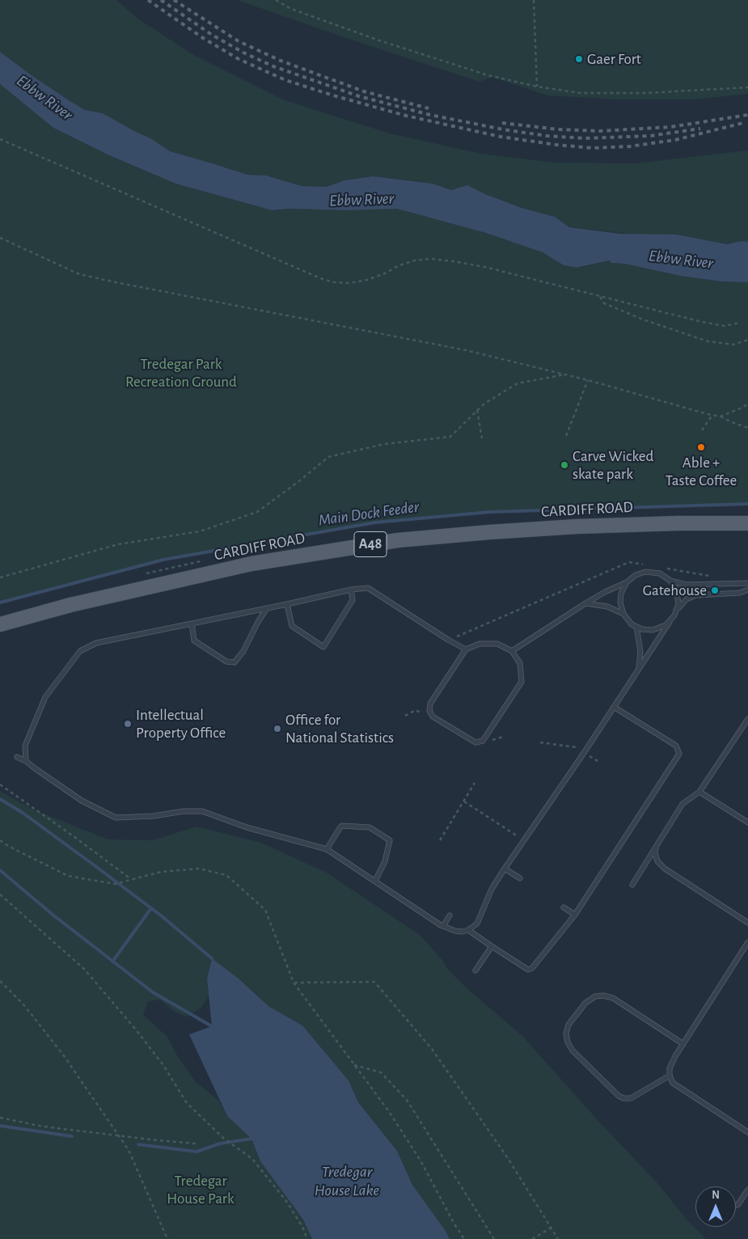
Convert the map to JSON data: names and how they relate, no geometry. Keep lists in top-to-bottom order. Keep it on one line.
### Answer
{"streets":{"main road":["CARDIFF ROAD","A48"]},"water":["Ebbw River","Main Dock Feeder","Tredegar House Lake"],"parks":["Tredegar Park Recreation Ground","Tredegar House Park"],"places":["Gaer Fort","Able + Taste Coffee","Carve Wicked skate park","Gatehouse","Intellectual Property Office","Office for National Statistics"],"north":"top"}
